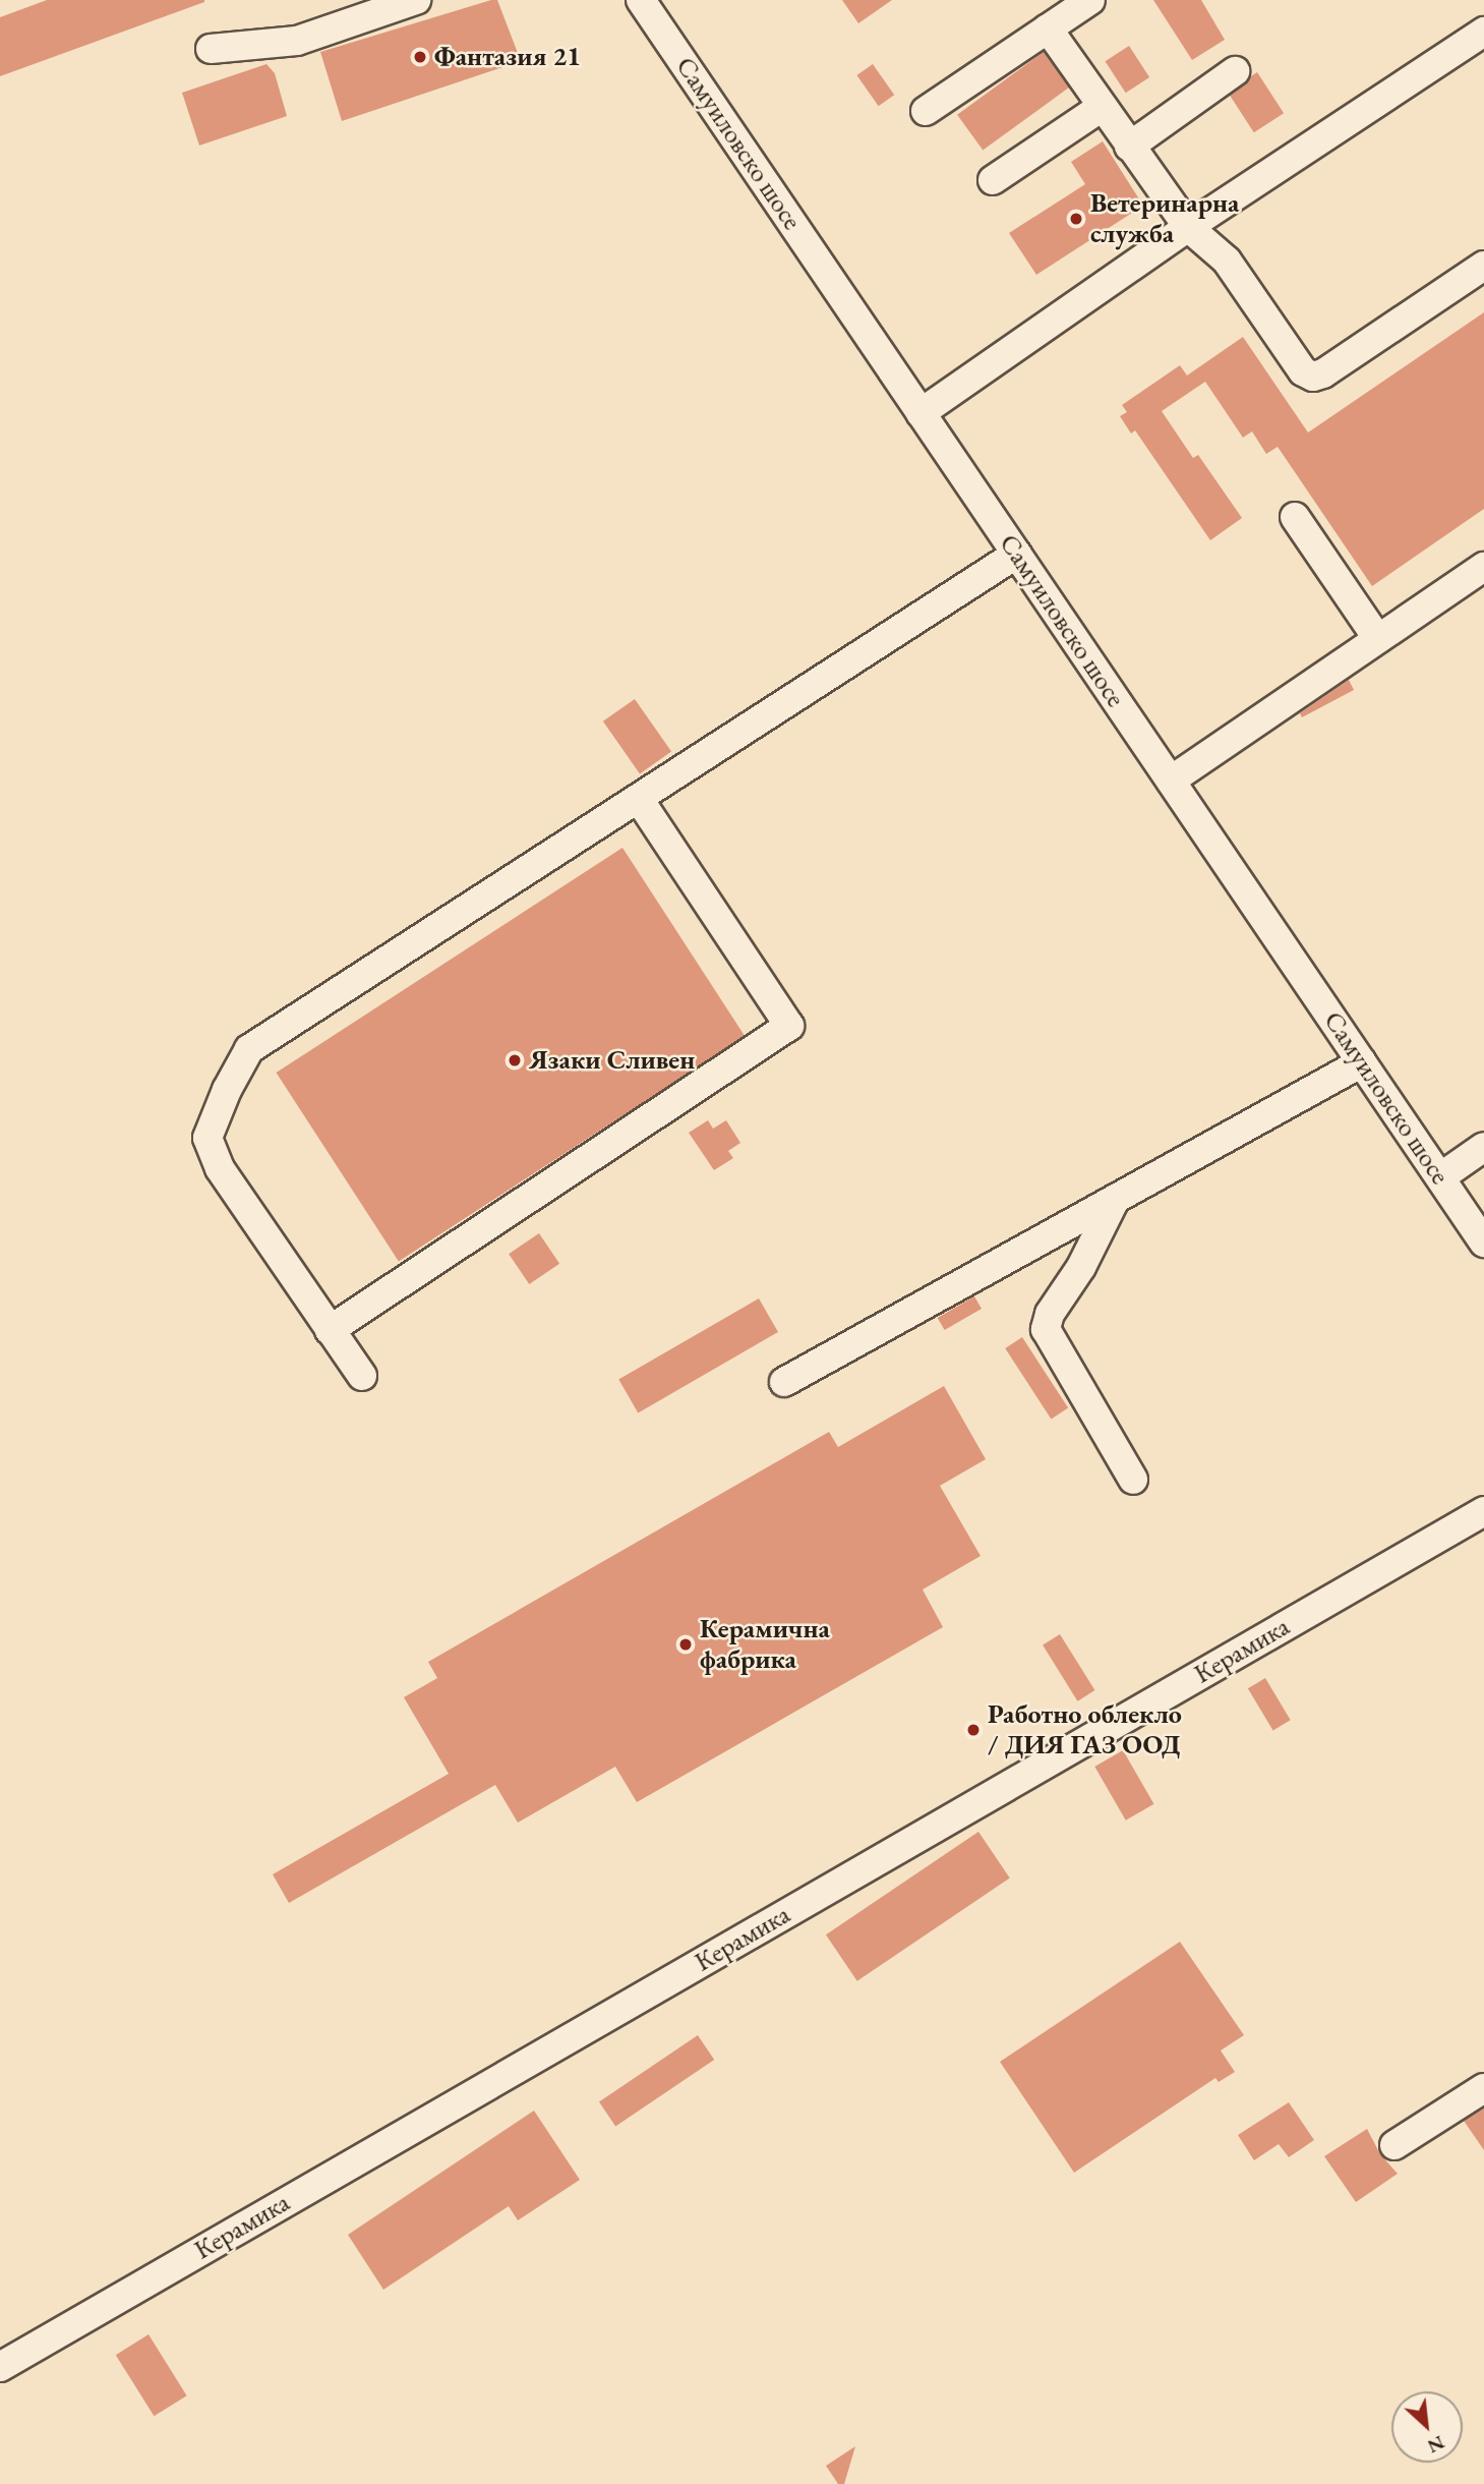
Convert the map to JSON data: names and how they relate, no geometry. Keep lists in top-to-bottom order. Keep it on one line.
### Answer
{"streets":{"street":["Самуиловско шосе","Керамика"]},"places":["Фантазия 21","Ветеринарна служба","Язаки Сливен","Керамична фабрика","Работно облекло / ДИЯ ГАЗ ООД"],"north":"bottom right"}
